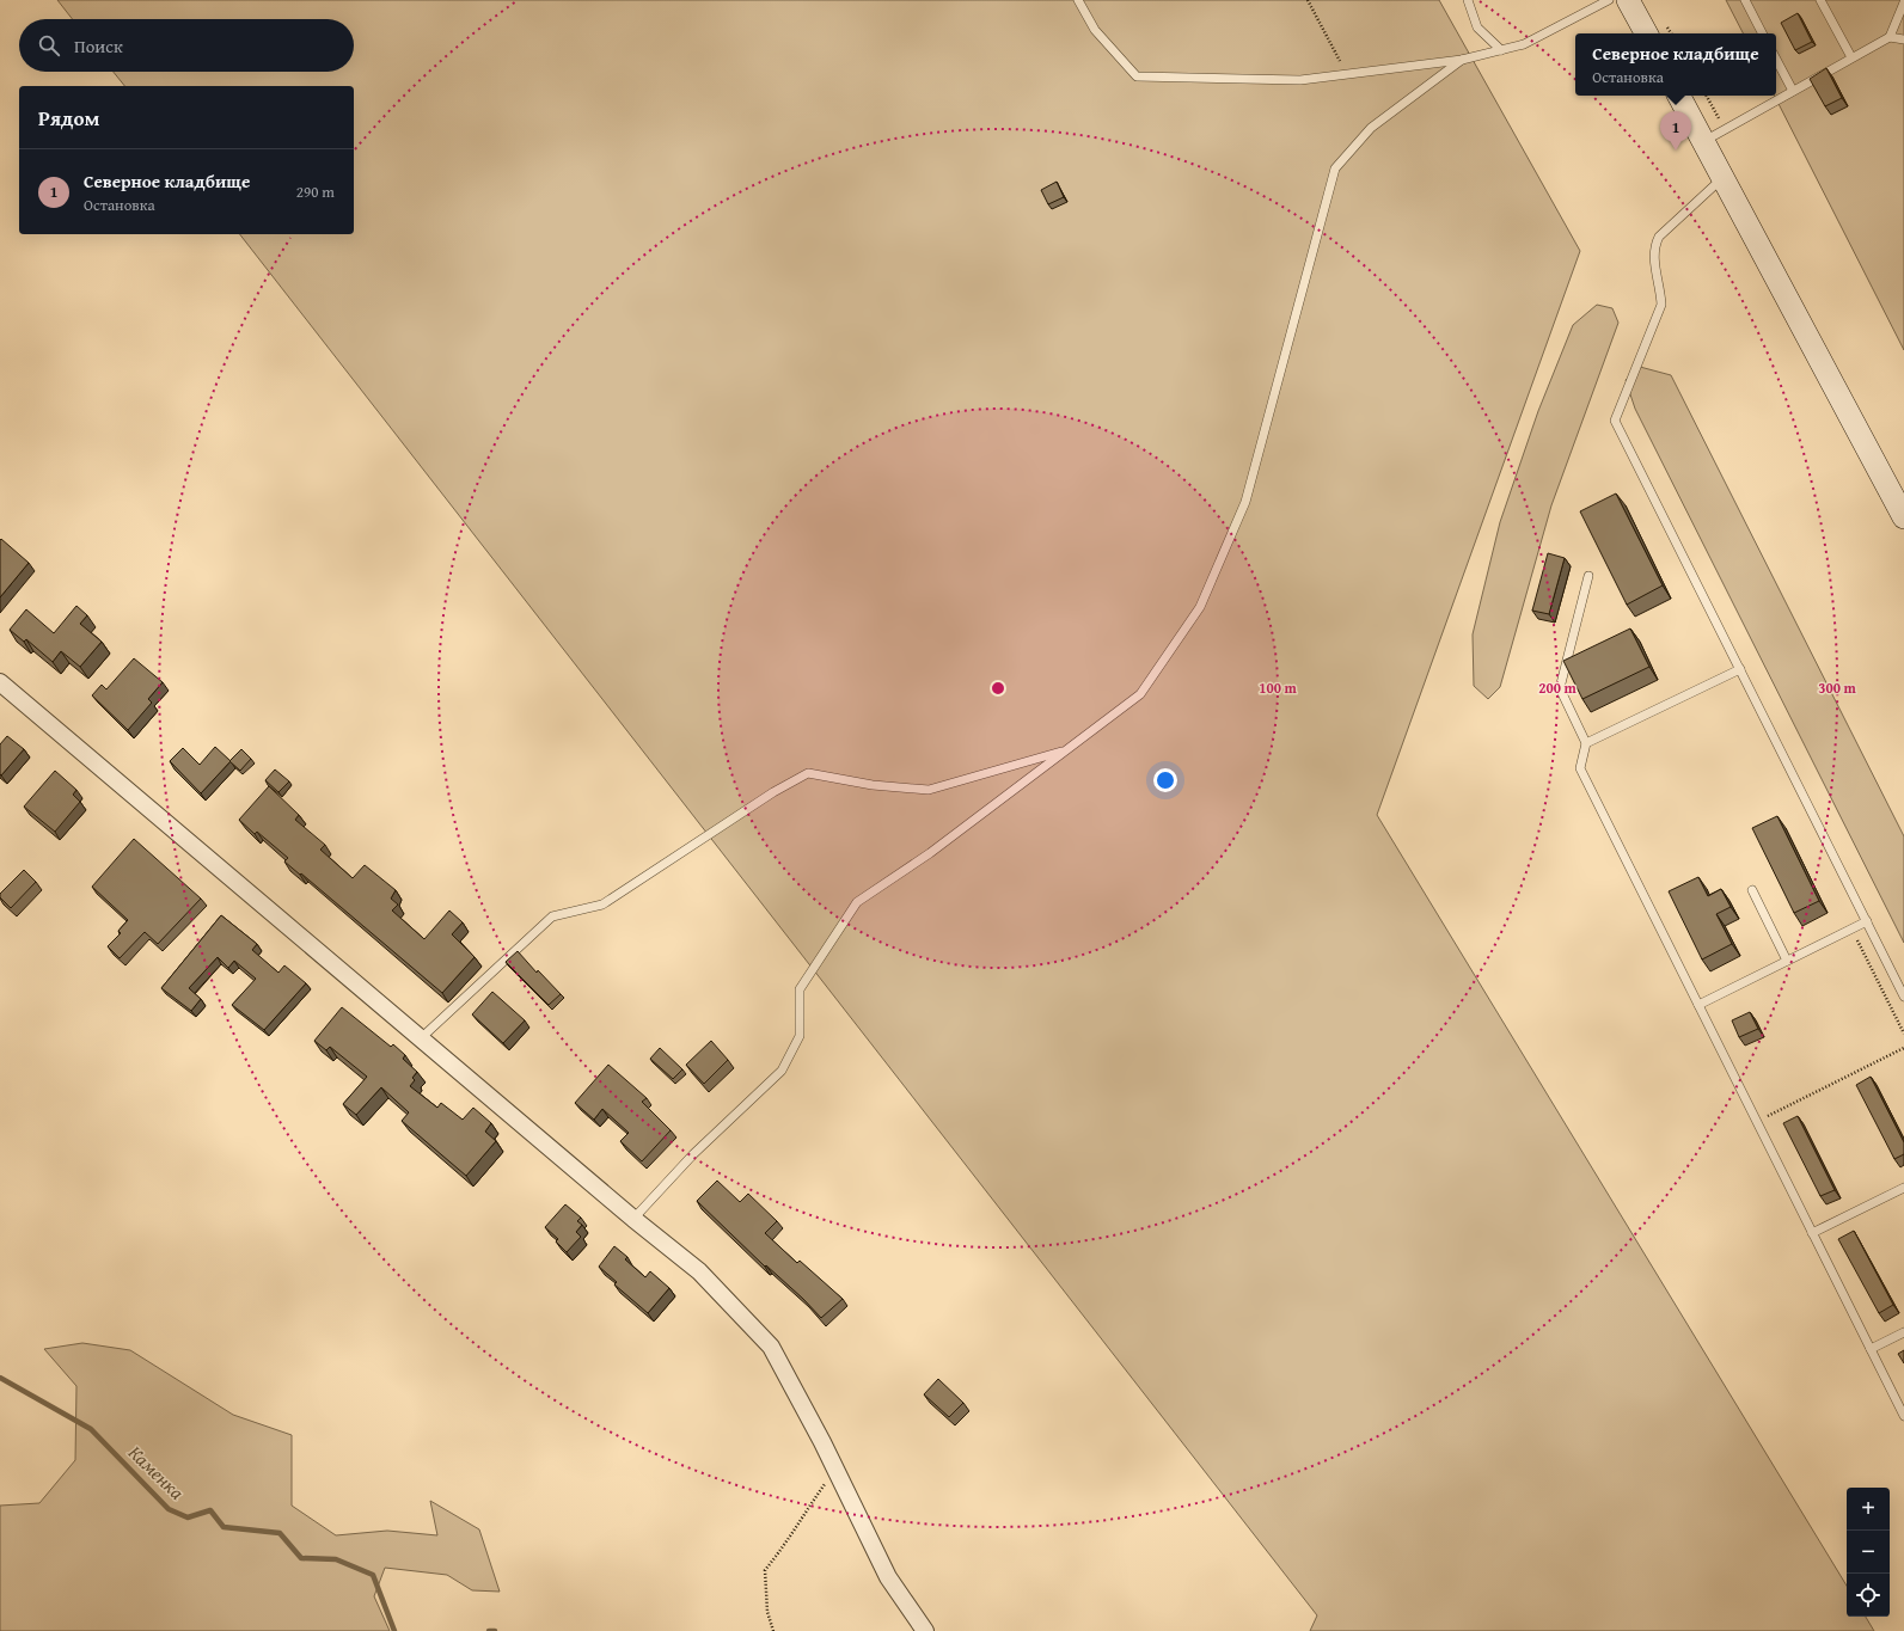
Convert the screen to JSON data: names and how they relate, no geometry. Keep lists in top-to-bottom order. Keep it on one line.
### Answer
{"water":["Каменка"],"page":{"search":"Поиск","popup":["Северное кладбище","Остановка"],"heading":"Рядом","pins":"1","list":[{"mark":"1","name":"Северное кладбище","note":"Остановка","value":"290 m"}],"map_buttons":["+","−"]},"rings":["100 m","200 m","300 m"]}
